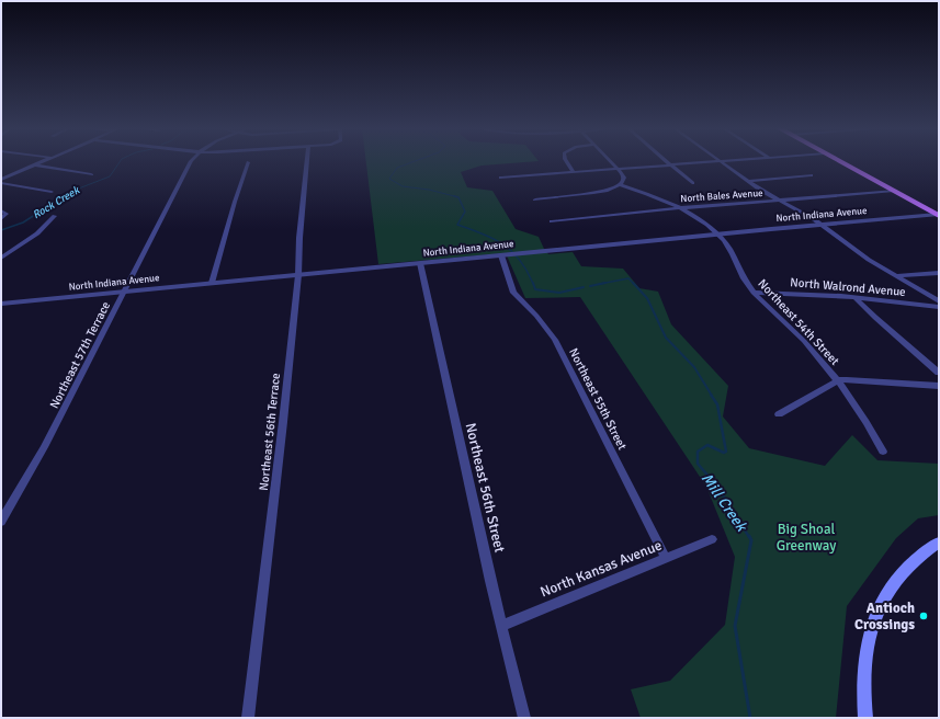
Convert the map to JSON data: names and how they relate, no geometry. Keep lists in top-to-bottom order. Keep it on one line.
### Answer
{"streets":{"street":["North Bales Avenue","North Indiana Avenue","North Walrond Avenue","Northeast 54th Street","Northeast 57th Terrace","Northeast 55th Street","Northeast 56th Terrace","Northeast 56th Street","North Kansas Avenue"]},"crossings":[["North Bales Avenue","Northeast 54th Street"],["North Indiana Avenue","Northeast 54th Street"],["North Indiana Avenue","Northeast 57th Terrace"],["North Indiana Avenue","Northeast 55th Street"],["North Indiana Avenue","Northeast 56th Terrace"],["North Indiana Avenue","Northeast 56th Street"],["North Walrond Avenue","Northeast 54th Street"],["Northeast 55th Street","North Kansas Avenue"],["Northeast 56th Street","North Kansas Avenue"]],"water":["Rock Creek","Mill Creek"],"parks":["Big Shoal Greenway"],"places":["Antioch Crossings"]}
